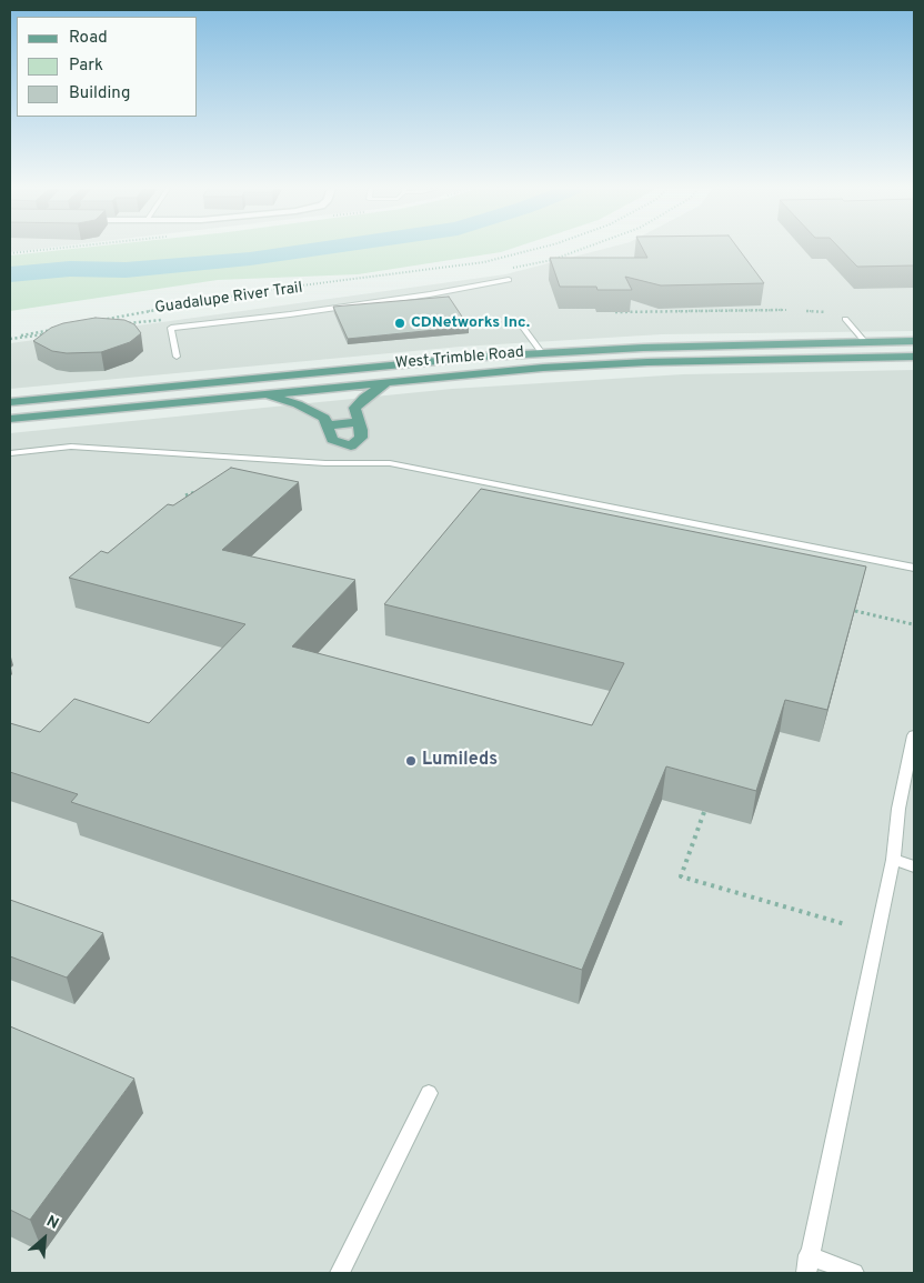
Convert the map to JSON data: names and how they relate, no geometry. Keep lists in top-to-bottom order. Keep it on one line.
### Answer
{"streets":{"main road":["West Trimble Road"],"path":["Guadalupe River Trail"]},"places":["CDNetworks Inc.","Lumileds"],"legend":["Road","Park","Building"],"north":"top right"}
